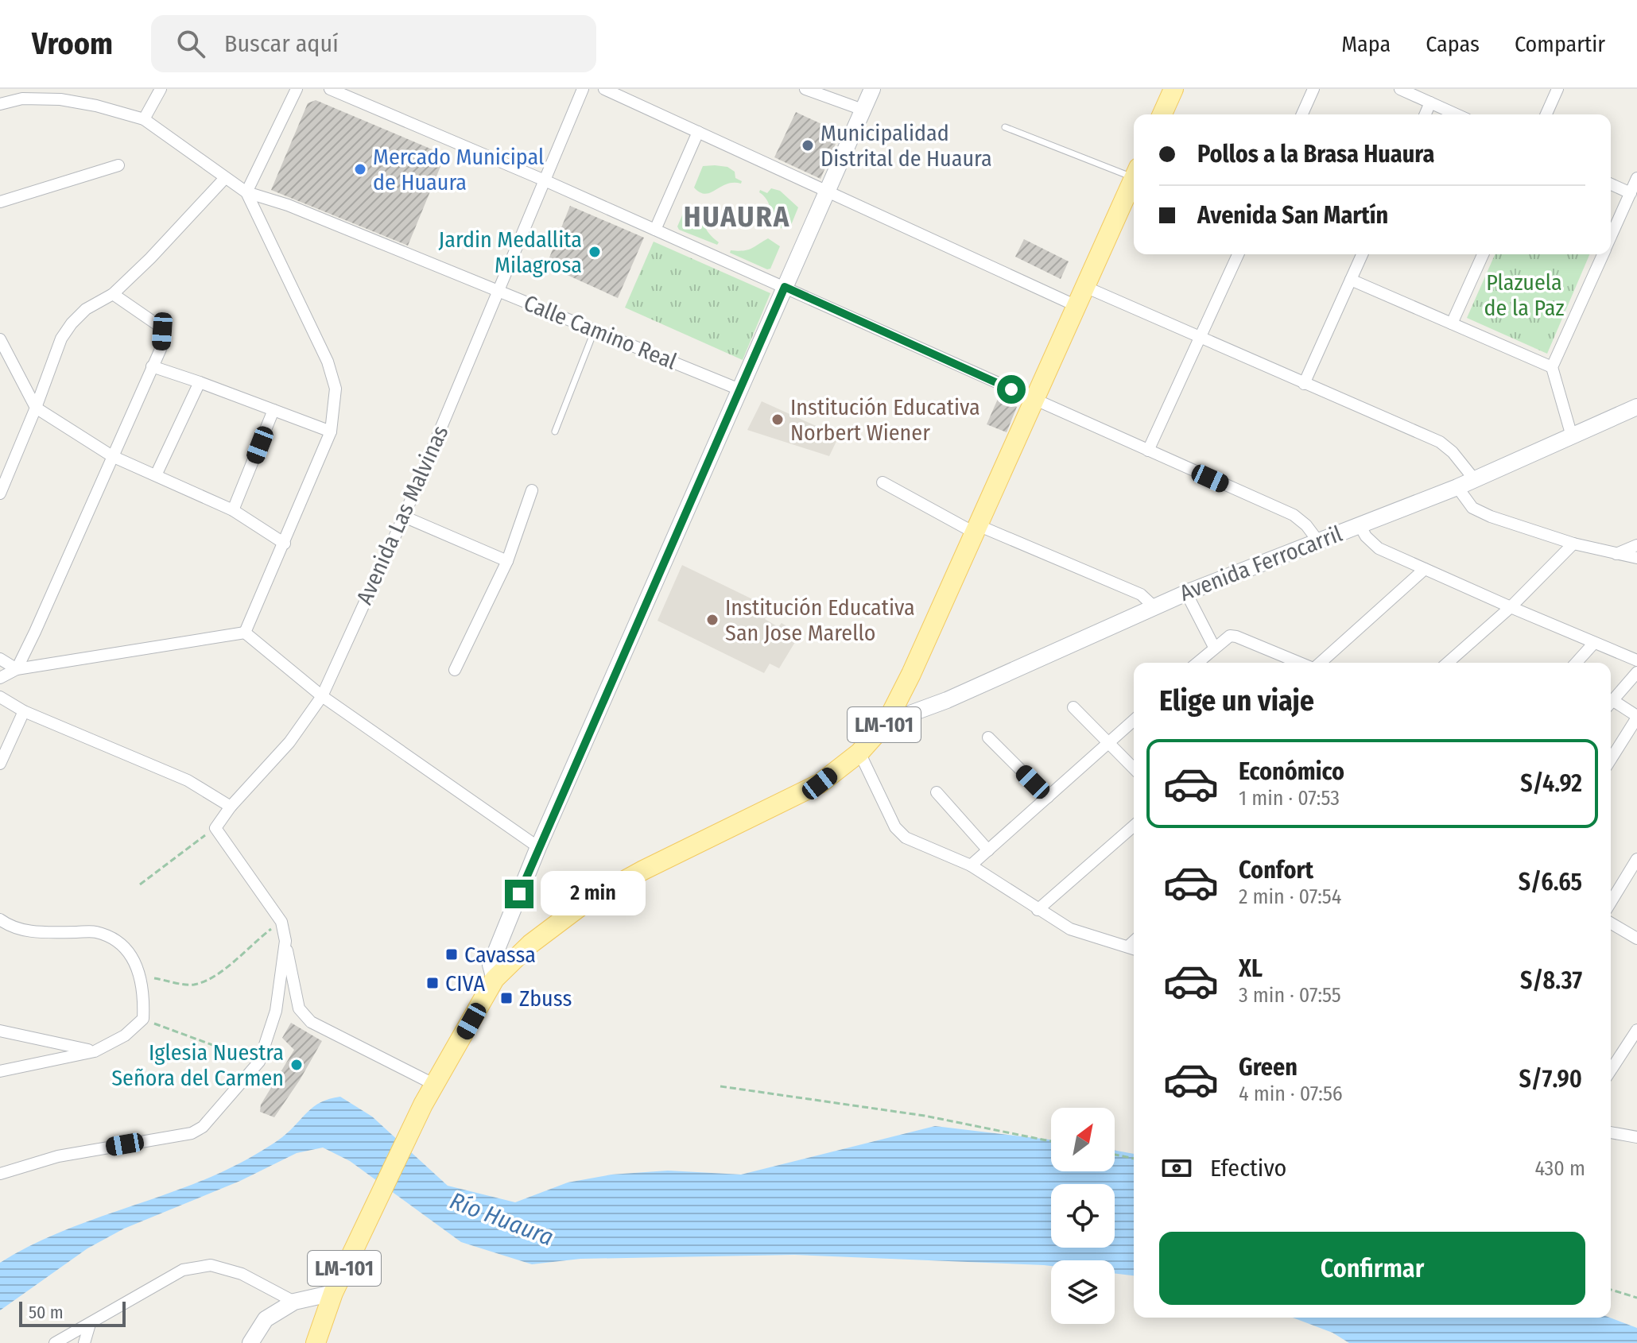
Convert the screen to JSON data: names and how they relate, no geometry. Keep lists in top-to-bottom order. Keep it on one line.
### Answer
{"streets":{"main road":["Avenida Ferrocarril","LM-101"],"street":["Calle Camino Real","Avenida Las Malvinas"]},"crossings":[["Calle Camino Real","Avenida Las Malvinas"],["Calle Camino Real","LM-101"],["Avenida Ferrocarril","LM-101"]],"districts":["HUAURA"],"water":["Río Huaura"],"parks":["Plazuela de la Paz"],"places":{"other":["Municipalidad Distrital de Huaura","Mercado Municipal de Huaura","Jardin Medallita Milagrosa","Institución Educativa Norbert Wiener","Institución Educativa San Jose Marello","Iglesia Nuestra Señora del Carmen"],"transit":["Cavassa","CIVA","Zbuss"]},"scale_bar":"50 m","north":"top right","page":{"header":"Vroom","search":"Buscar aquí","nav":["Mapa","Capas","Compartir"],"banner":["Pollos a la Brasa Huaura","Avenida San Martín"],"heading":"Elige un viaje","list":[{"name":"Económico","note":"1 min · 07:53","value":"S/4.92"},{"name":"Confort","note":"2 min · 07:54","value":"S/6.65"},{"name":"XL","note":"3 min · 07:55","value":"S/8.37"},{"name":"Green","note":"4 min · 07:56","value":"S/7.90"}],"bubble":"2 min","pay":["Efectivo","430 m"],"buttons":"Confirmar","scale":"50 m"}}
